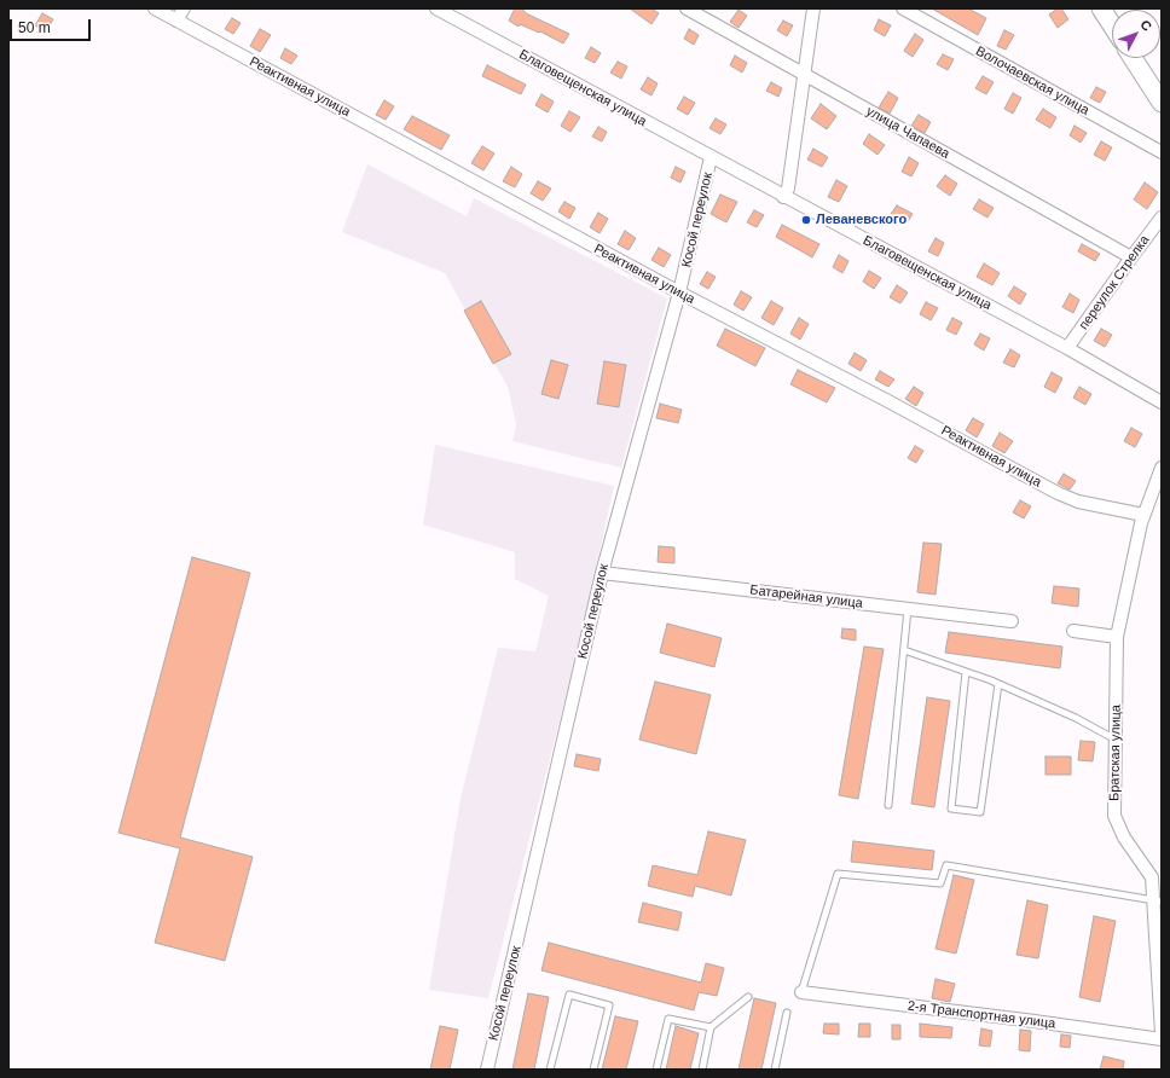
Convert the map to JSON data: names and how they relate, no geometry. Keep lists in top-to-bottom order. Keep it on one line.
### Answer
{"streets":{"street":["Волочаевская улица","Реактивная улица","Благовещенская улица","улица Чапаева","Косой переулок","переулок Стрелка","Батарейная улица","Братская улица","2-я Транспортная улица"]},"crossings":[["Реактивная улица","Косой переулок"],["Реактивная улица","Братская улица"],["Благовещенская улица","Косой переулок"],["Благовещенская улица","переулок Стрелка"],["улица Чапаева","переулок Стрелка"],["Косой переулок","Батарейная улица"]],"places":["Леваневского"],"scale_bar":"50 m","north":"top right"}
